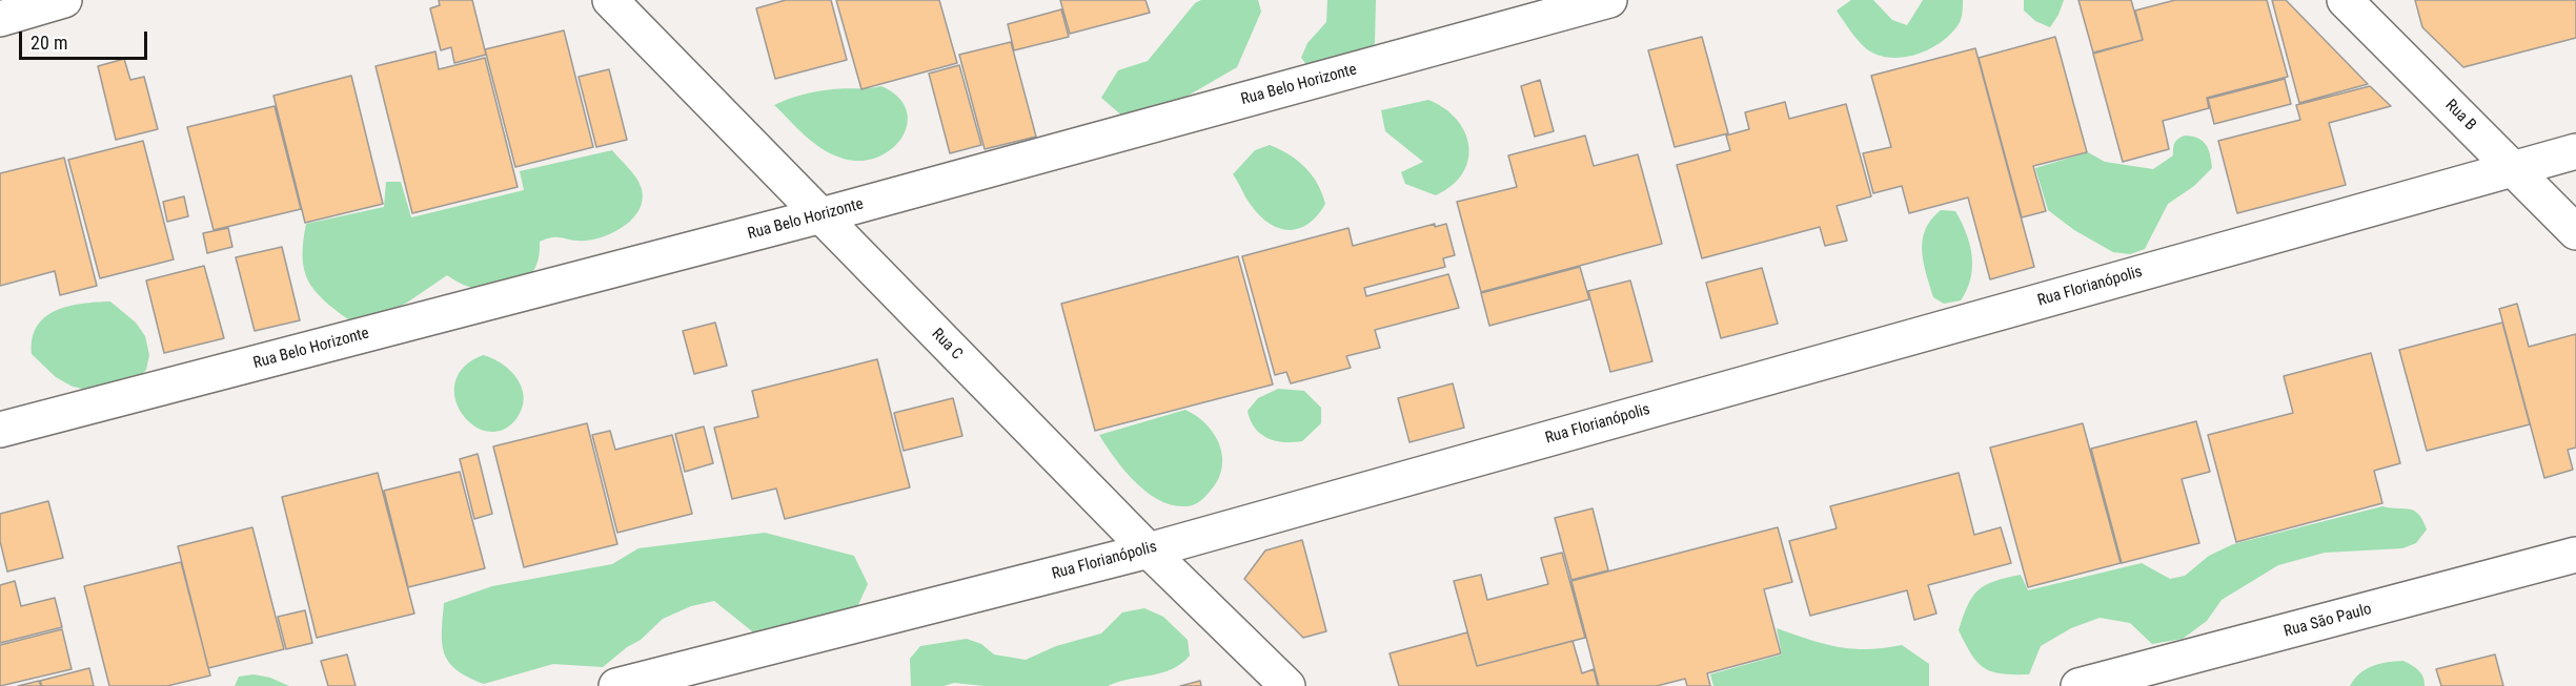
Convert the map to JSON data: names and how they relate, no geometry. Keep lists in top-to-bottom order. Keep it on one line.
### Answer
{"streets":{"street":["Rua Belo Horizonte","Rua B","Rua Florianópolis","Rua C","Rua São Paulo"]},"crossings":[["Rua Belo Horizonte","Rua C"],["Rua B","Rua Florianópolis"],["Rua Florianópolis","Rua C"]],"scale_bar":"20 m"}
